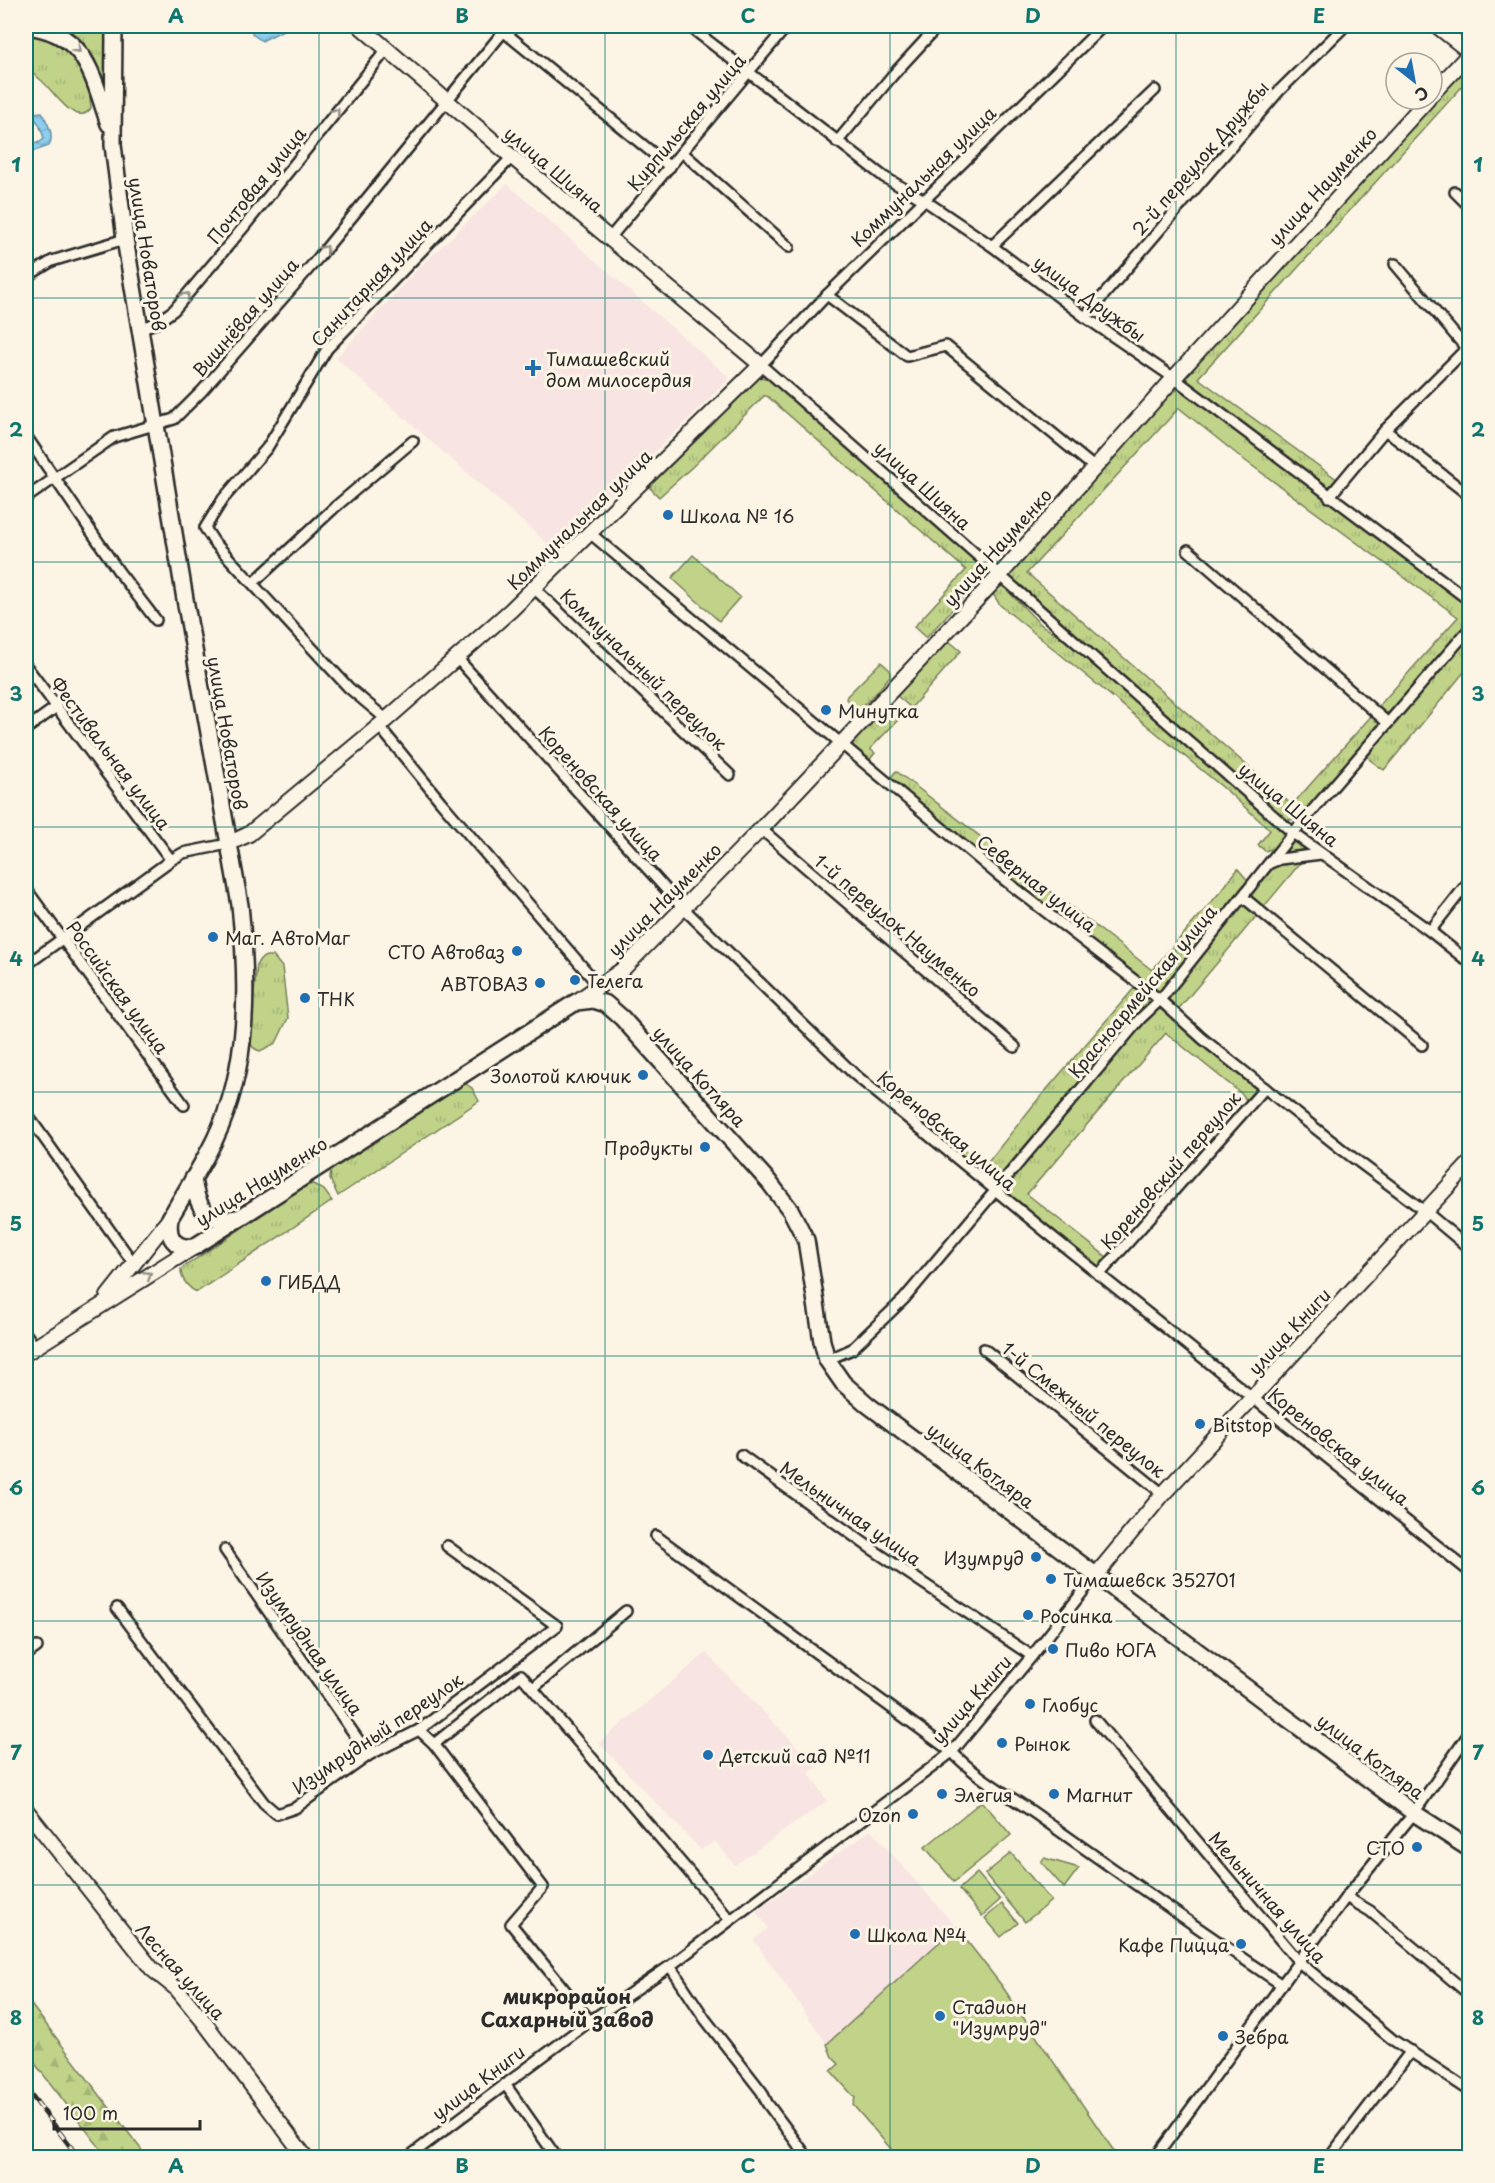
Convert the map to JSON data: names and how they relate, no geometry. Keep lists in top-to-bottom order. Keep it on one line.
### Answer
{"streets":{"main road":["улица Шияна","Коммунальная улица","улица Науменко","улица Новаторов","улица Котляра","улица Книги","Лесная улица"],"street":["Кирпильская улица","2-й переулок Дружбы","Почтовая улица","Санитарная улица","улица Дружбы","Вишнёвая улица","Коммунальный переулок","Фестивальная улица","Кореновская улица","Северная улица","1-й переулок Науменко","Российская улица","Красноармейская улица","Кореновский переулок","1-й Смежный переулок","Мельничная улица","Изумрудная улица","Изумрудный переулок"]},"crossings":[["Кирпильская улица","улица Шияна"],["Кирпильская улица","улица Дружбы"],["2-й переулок Дружбы","улица Дружбы"],["улица Шияна","Коммунальная улица"],["улица Шияна","Почтовая улица"],["улица Шияна","улица Науменко"],["улица Шияна","Санитарная улица"],["улица Шияна","Вишнёвая улица"],["улица Шияна","Красноармейская улица"],["Коммунальная улица","улица Новаторов"],["Коммунальная улица","улица Дружбы"],["Коммунальная улица","Коммунальный переулок"],["Коммунальная улица","Фестивальная улица"],["Коммунальная улица","Кореновская улица"],["Коммунальная улица","Северная улица"],["Коммунальная улица","Российская улица"],["Почтовая улица","улица Новаторов"],["улица Науменко","улица Новаторов"],["улица Науменко","улица Дружбы"],["улица Науменко","Кореновская улица"],["улица Науменко","Северная улица"],["улица Науменко","1-й переулок Науменко"],["улица Науменко","улица Котляра"],["улица Новаторов","Вишнёвая улица"],["Кореновская улица","Красноармейская улица"],["Кореновская улица","Кореновский переулок"],["Кореновская улица","улица Книги"],["Северная улица","Красноармейская улица"],["Северная улица","Кореновский переулок"],["Северная улица","улица Книги"],["Красноармейская улица","улица Котляра"],["улица Котляра","улица Книги"],["улица Книги","1-й Смежный переулок"],["улица Книги","Мельничная улица"],["Изумрудная улица","Изумрудный переулок"]],"one_way":["Почтовая улица","Вишнёвая улица"],"districts":["микрорайон Сахарный завод"],"places":{"health":["Тимашевский дом милосердия"],"other":["Школа № 16","Минутка","Маг. АвтоМаг","СТО Автоваз","Телега","АВТОВАЗ","ТНК","Золотой ключик","Продукты","ГИБДД","Bitstop","Изумруд","Тимашевск 352701","Росинка","Пиво ЮГА","Глобус","Рынок","Детский сад №11","Элегия","Магнит","Ozon","СТО","Школа №4","Кафе Пицца","Стадион \"Изумруд\"","Зебра"]},"scale_bar":"100 m","north":"bottom right","grid":{"columns":["A","B","C","D","E"],"rows":["1","2","3","4","5","6","7","8"]}}
